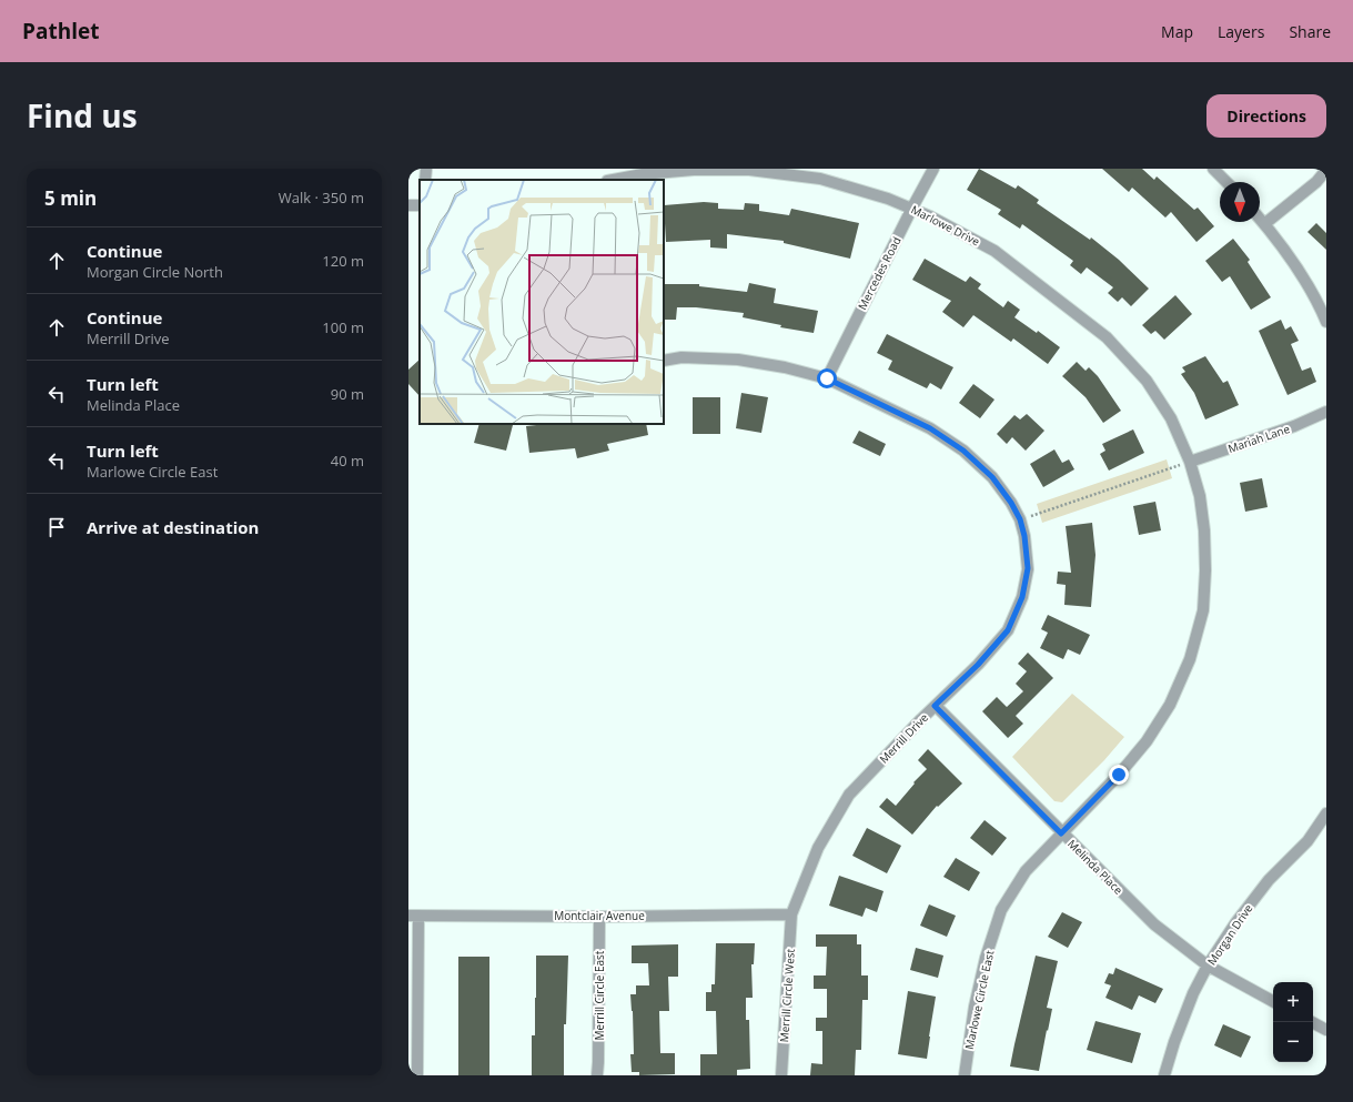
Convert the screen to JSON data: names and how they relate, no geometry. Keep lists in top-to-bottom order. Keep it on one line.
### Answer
{"streets":{"street":["Marlowe Drive","Mercedes Road","Mariah Lane","Merrill Drive","Melinda Place","Montclair Avenue","Morgan Drive","Merrill Circle East","Merrill Circle West","Marlowe Circle East"]},"crossings":[["Marlowe Drive","Mercedes Road"],["Marlowe Drive","Mariah Lane"],["Marlowe Drive","Marlowe Circle East"],["Mercedes Road","Merrill Drive"],["Mariah Lane","Marlowe Circle East"],["Merrill Drive","Melinda Place"],["Merrill Drive","Montclair Avenue"],["Merrill Drive","Merrill Circle West"],["Melinda Place","Morgan Drive"],["Melinda Place","Marlowe Circle East"],["Montclair Avenue","Merrill Circle East"],["Montclair Avenue","Merrill Circle West"]],"north":"bottom","page":{"header":"Pathlet","nav":["Map","Layers","Share"],"title":"Find us","buttons":"Directions","heading":["5 min","Walk · 350 m"],"list":[["Continue","Morgan Circle North","120 m"],["Continue","Merrill Drive","100 m"],["Turn left","Melinda Place","90 m"],["Turn left","Marlowe Circle East","40 m"],"Arrive at destination"],"map_buttons":["+","−"]}}
